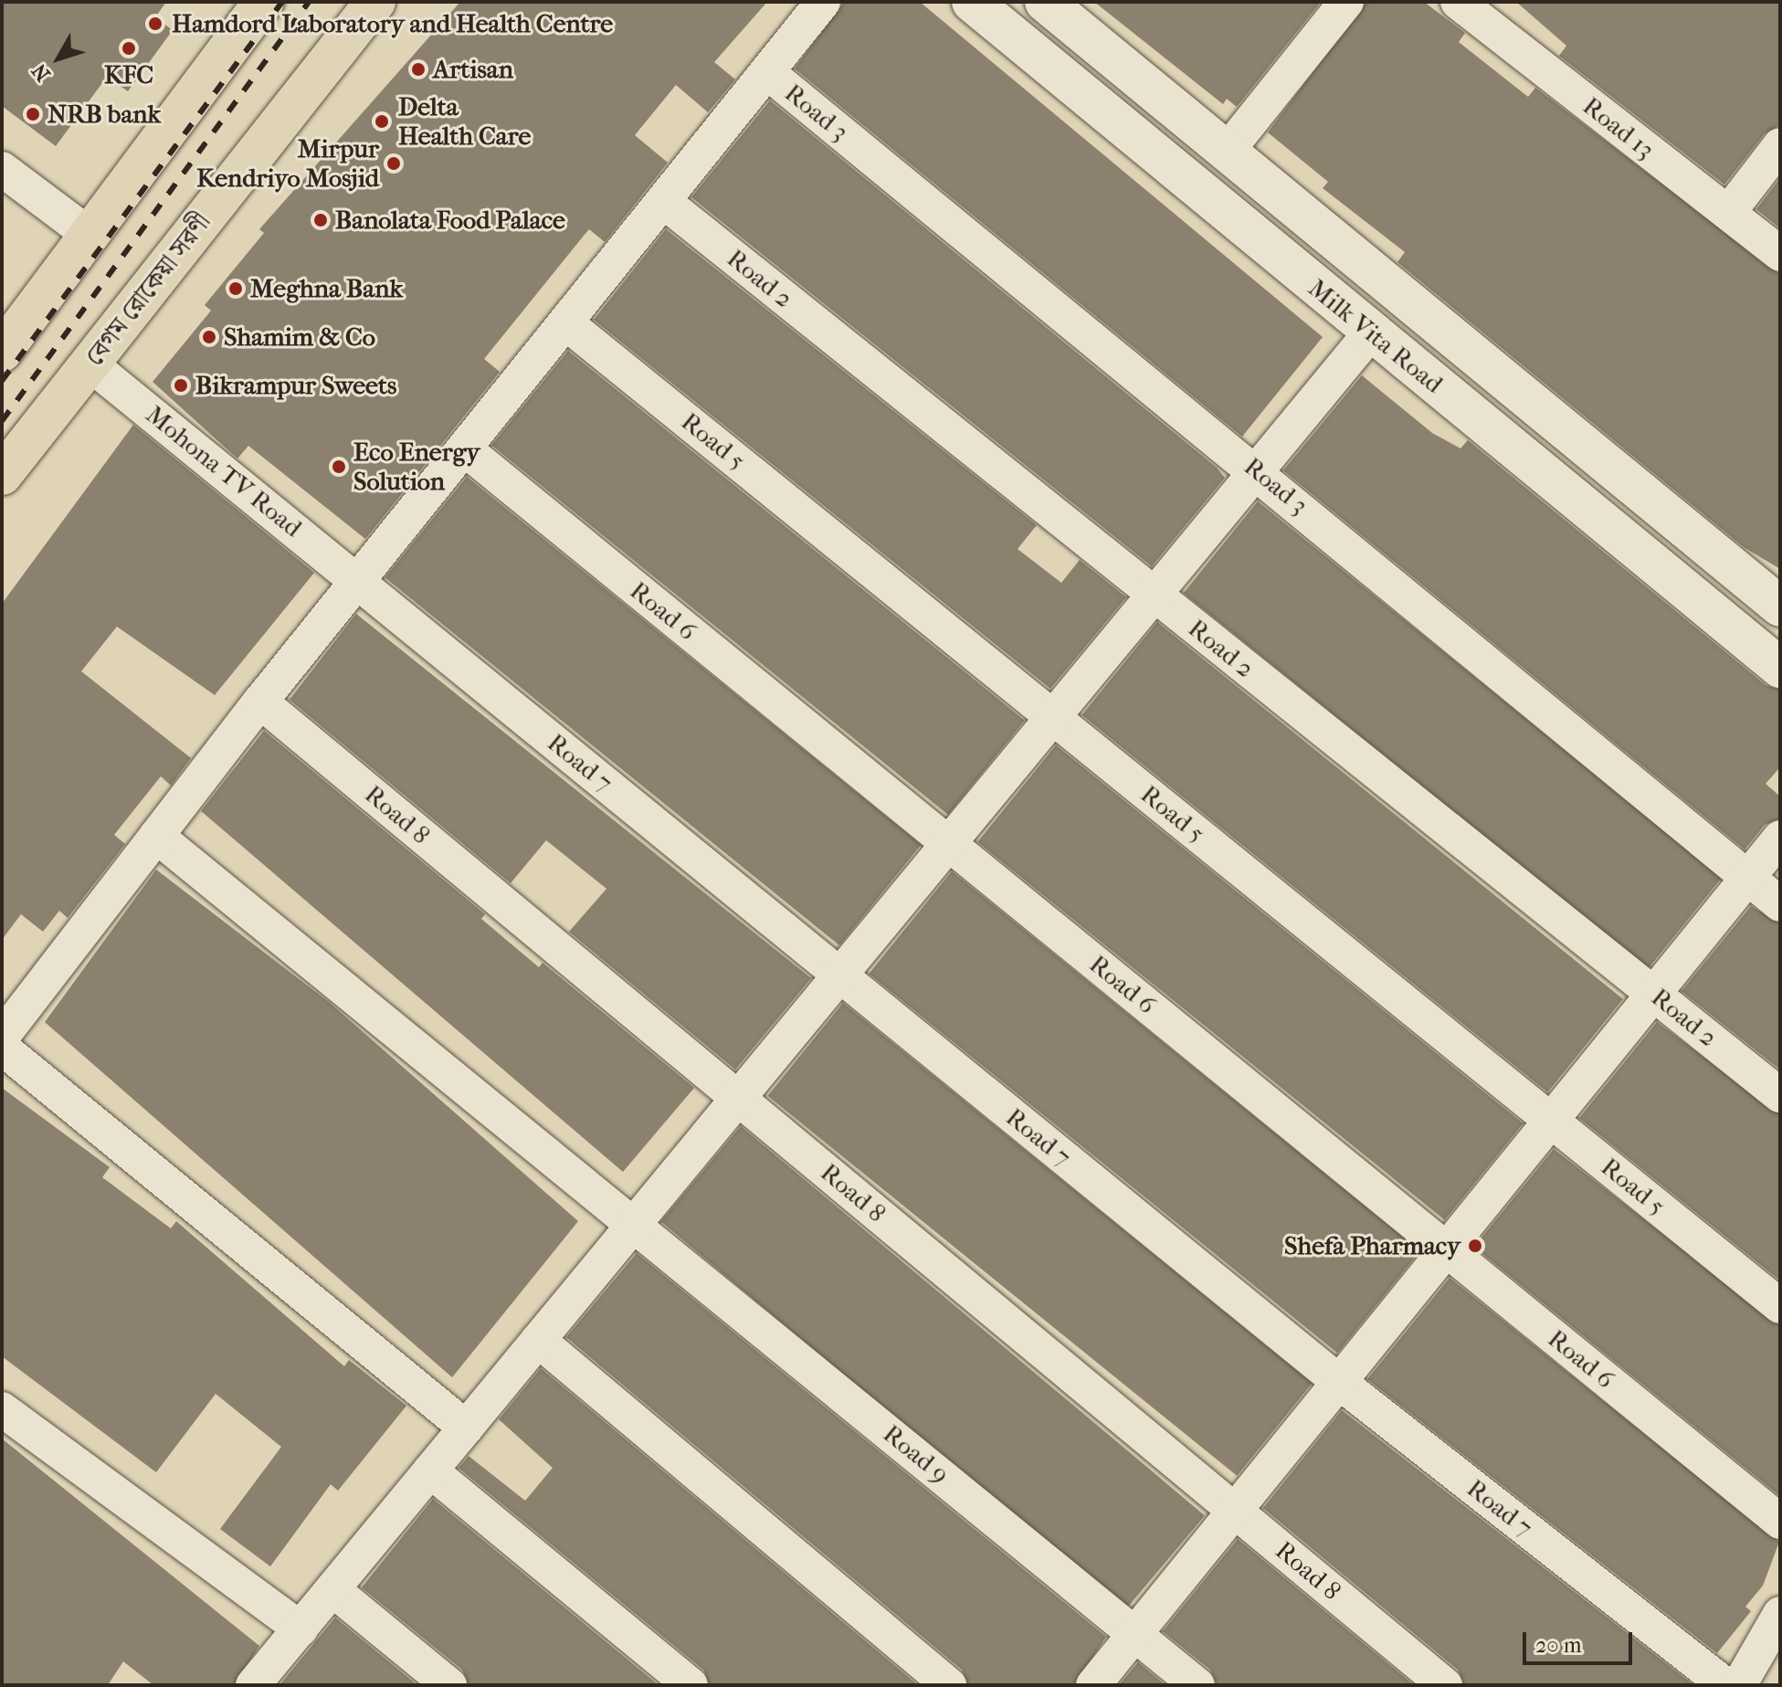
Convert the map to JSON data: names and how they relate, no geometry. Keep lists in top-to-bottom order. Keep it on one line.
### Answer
{"streets":{"main road":["বেগম রোকেয়া সরণী"],"street":["Road 3","Road 13","Road 2","Milk Vita Road","Road 5","Mohona TV Road","Road 6","Road 7","Road 8","Road 9"]},"crossings":[["বেগম রোকেয়া সরণী","Mohona TV Road"],["Mohona TV Road","Road 7"]],"places":["Hamdord Laboratory and Health Centre","KFC","Artisan","NRB bank","Delta Health Care","Mirpur Kendriyo Mosjid","Banolata Food Palace","Meghna Bank","Shamim & Co","Bikrampur Sweets","Eco Energy Solution","Shefa Pharmacy"],"scale_bar":"20 m","north":"bottom left"}
